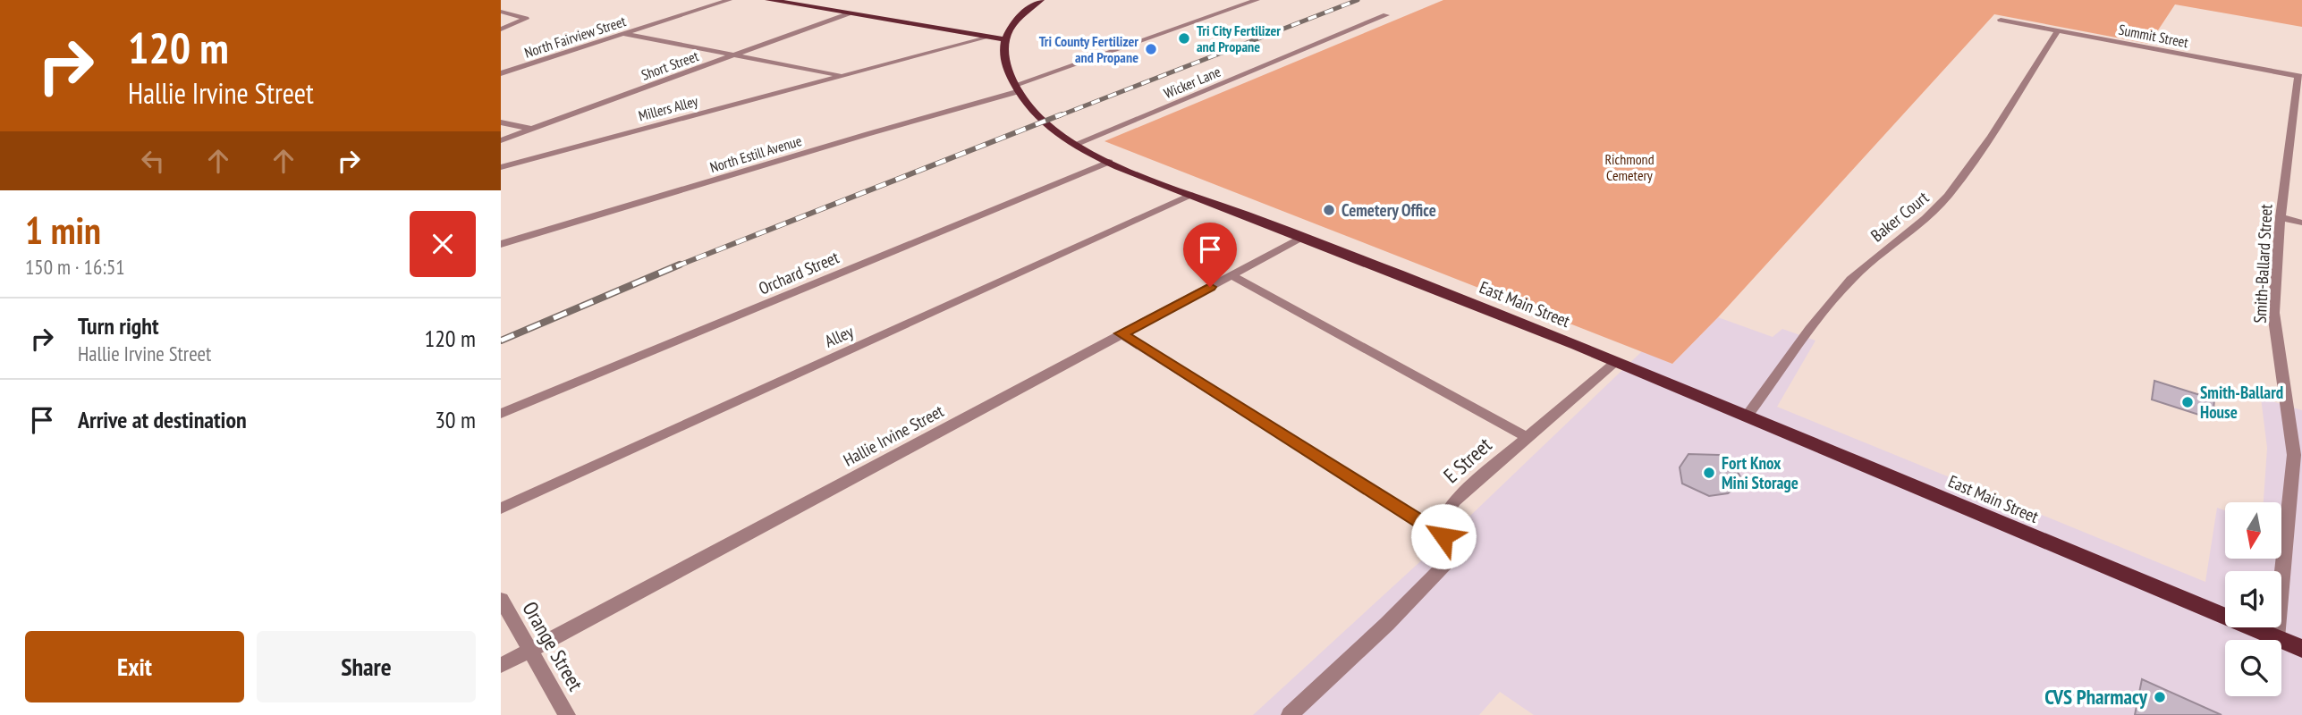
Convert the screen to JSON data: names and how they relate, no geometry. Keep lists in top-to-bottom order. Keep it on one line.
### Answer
{"streets":{"main road":["East Main Street"],"street":["Summit Street","North Fairview Street","Short Street","Wicker Lane","Millers Alley","North Estill Avenue","Baker Court","Smith-Ballard Street","Orchard Street","Alley","Hallie Irvine Street","E Street","Orange Street"]},"crossings":[["Summit Street","Baker Court"],["Summit Street","Smith-Ballard Street"],["North Fairview Street","Millers Alley"],["Short Street","Millers Alley"],["Wicker Lane","East Main Street"],["Millers Alley","East Main Street"],["North Estill Avenue","East Main Street"],["Baker Court","East Main Street"],["Smith-Ballard Street","East Main Street"],["Orchard Street","East Main Street"],["East Main Street","Alley"],["East Main Street","Hallie Irvine Street"],["East Main Street","E Street"],["Hallie Irvine Street","Orange Street"]],"parks":["Richmond Cemetery"],"places":["Tri City Fertilizer and Propane","Tri County Fertilizer and Propane","Cemetery Office","Smith-Ballard House","Fort Knox Mini Storage","CVS Pharmacy"],"north":"bottom","page":{"turn":["120 m","Hallie Irvine Street"],"heading":["1 min","150 m · 16:51"],"list":[{"name":"Turn right","note":"Hallie Irvine Street","value":"120 m"},{"name":"Arrive at destination","value":"30 m"}],"buttons":["Exit","Share"]}}
